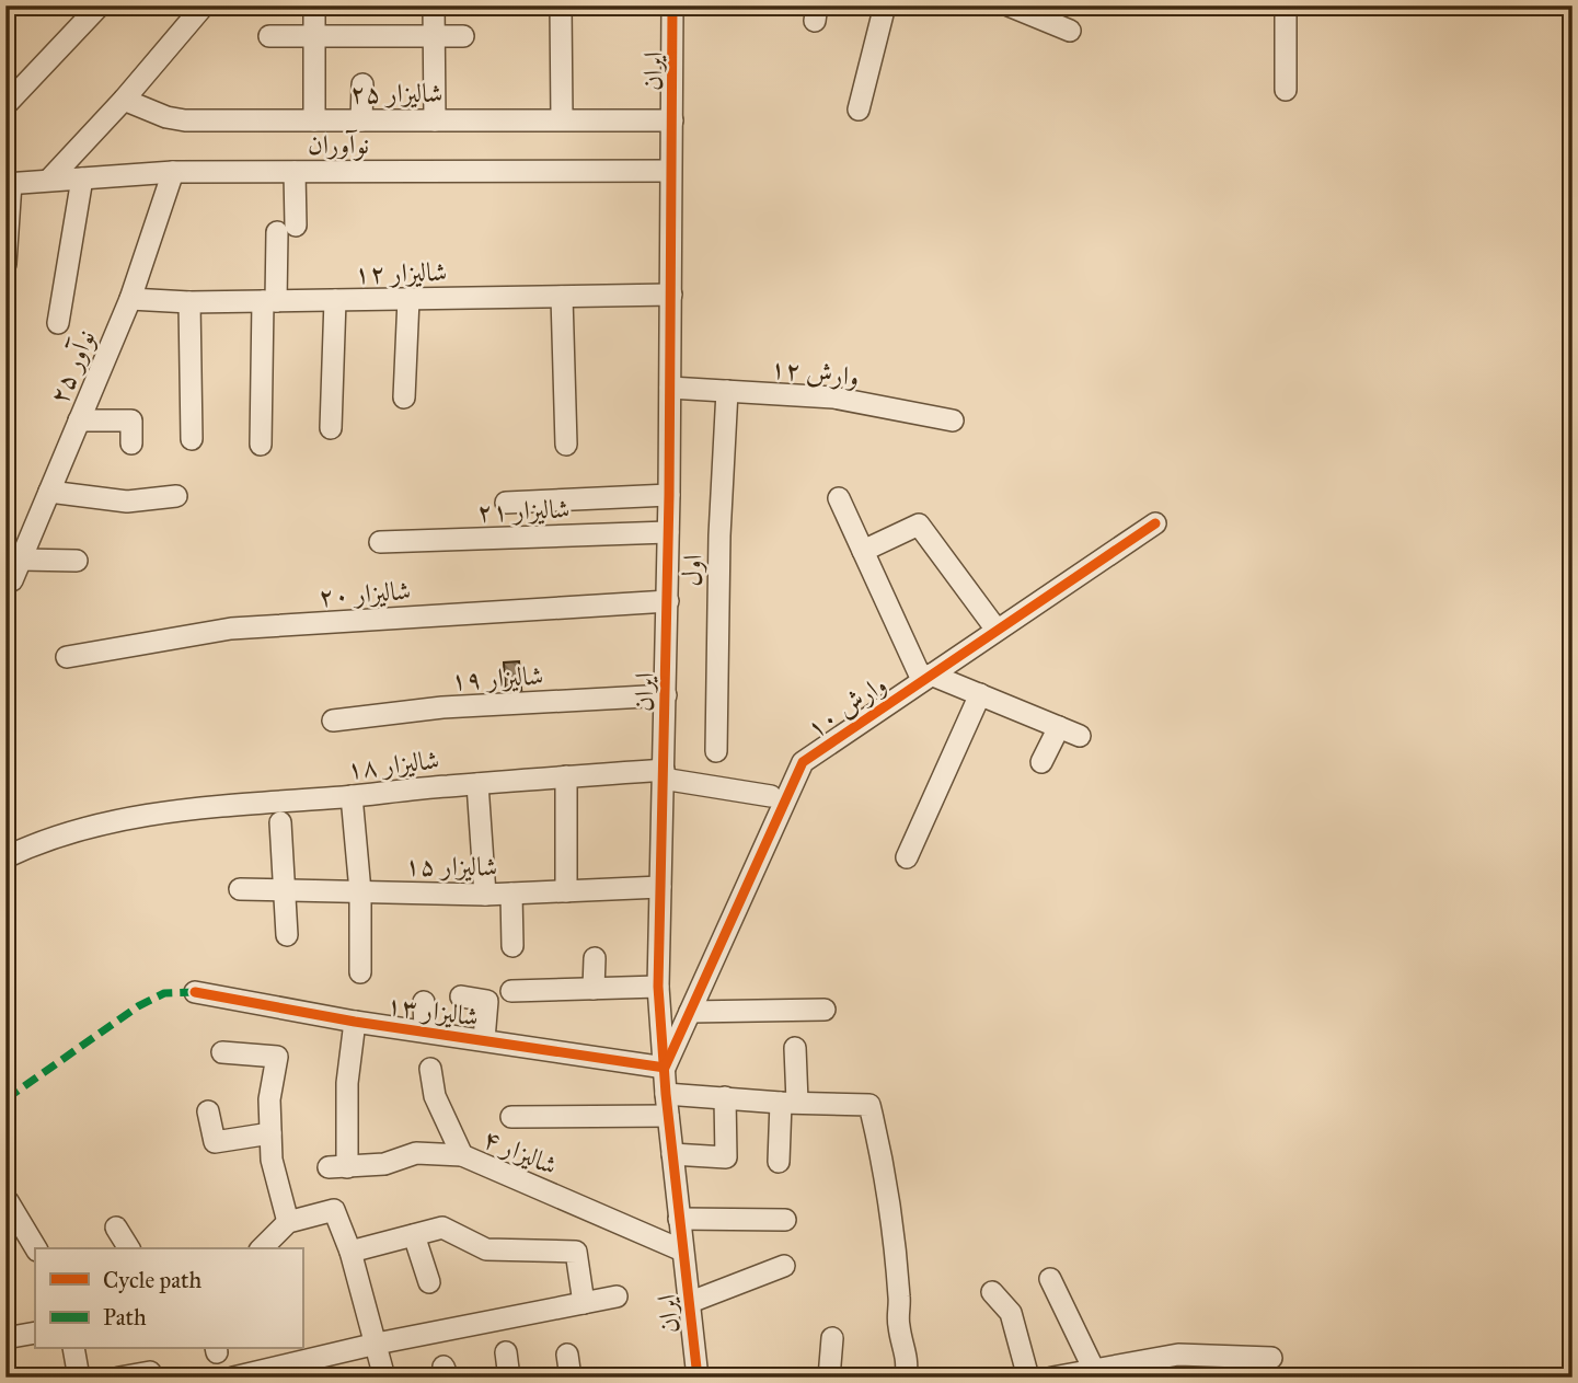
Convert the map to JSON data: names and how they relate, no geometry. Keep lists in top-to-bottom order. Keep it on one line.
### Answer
{"streets":{"street":["ایران","شالیزار ۲۵","نوآوران","شالیزار ۱۲","نوآور ۲۵","وارش ۱۲","شالیزار ۲۱","اول","شالیزار ۲۰","شالیزار ۱۹","وارش ۱۰","شالیزار ۱۸","شالیزار ۱۵","شالیزار ۱۳","شالیزار ۴"]},"crossings":[["ایران","شالیزار ۲۵"],["ایران","نوآوران"],["ایران","شالیزار ۱۲"],["ایران","وارش ۱۲"],["ایران","شالیزار ۲۱"],["ایران","شالیزار ۲۰"],["ایران","شالیزار ۱۹"],["ایران","وارش ۱۰"],["ایران","شالیزار ۱۸"],["ایران","شالیزار ۱۵"],["ایران","شالیزار ۱۳"],["ایران","شالیزار ۴"],["نوآوران","نوآور ۲۵"],["شالیزار ۱۲","نوآور ۲۵"],["وارش ۱۲","اول"],["وارش ۱۰","شالیزار ۱۳"],["شالیزار ۱۳","شالیزار ۴"]],"legend":["Cycle path","Path"]}
